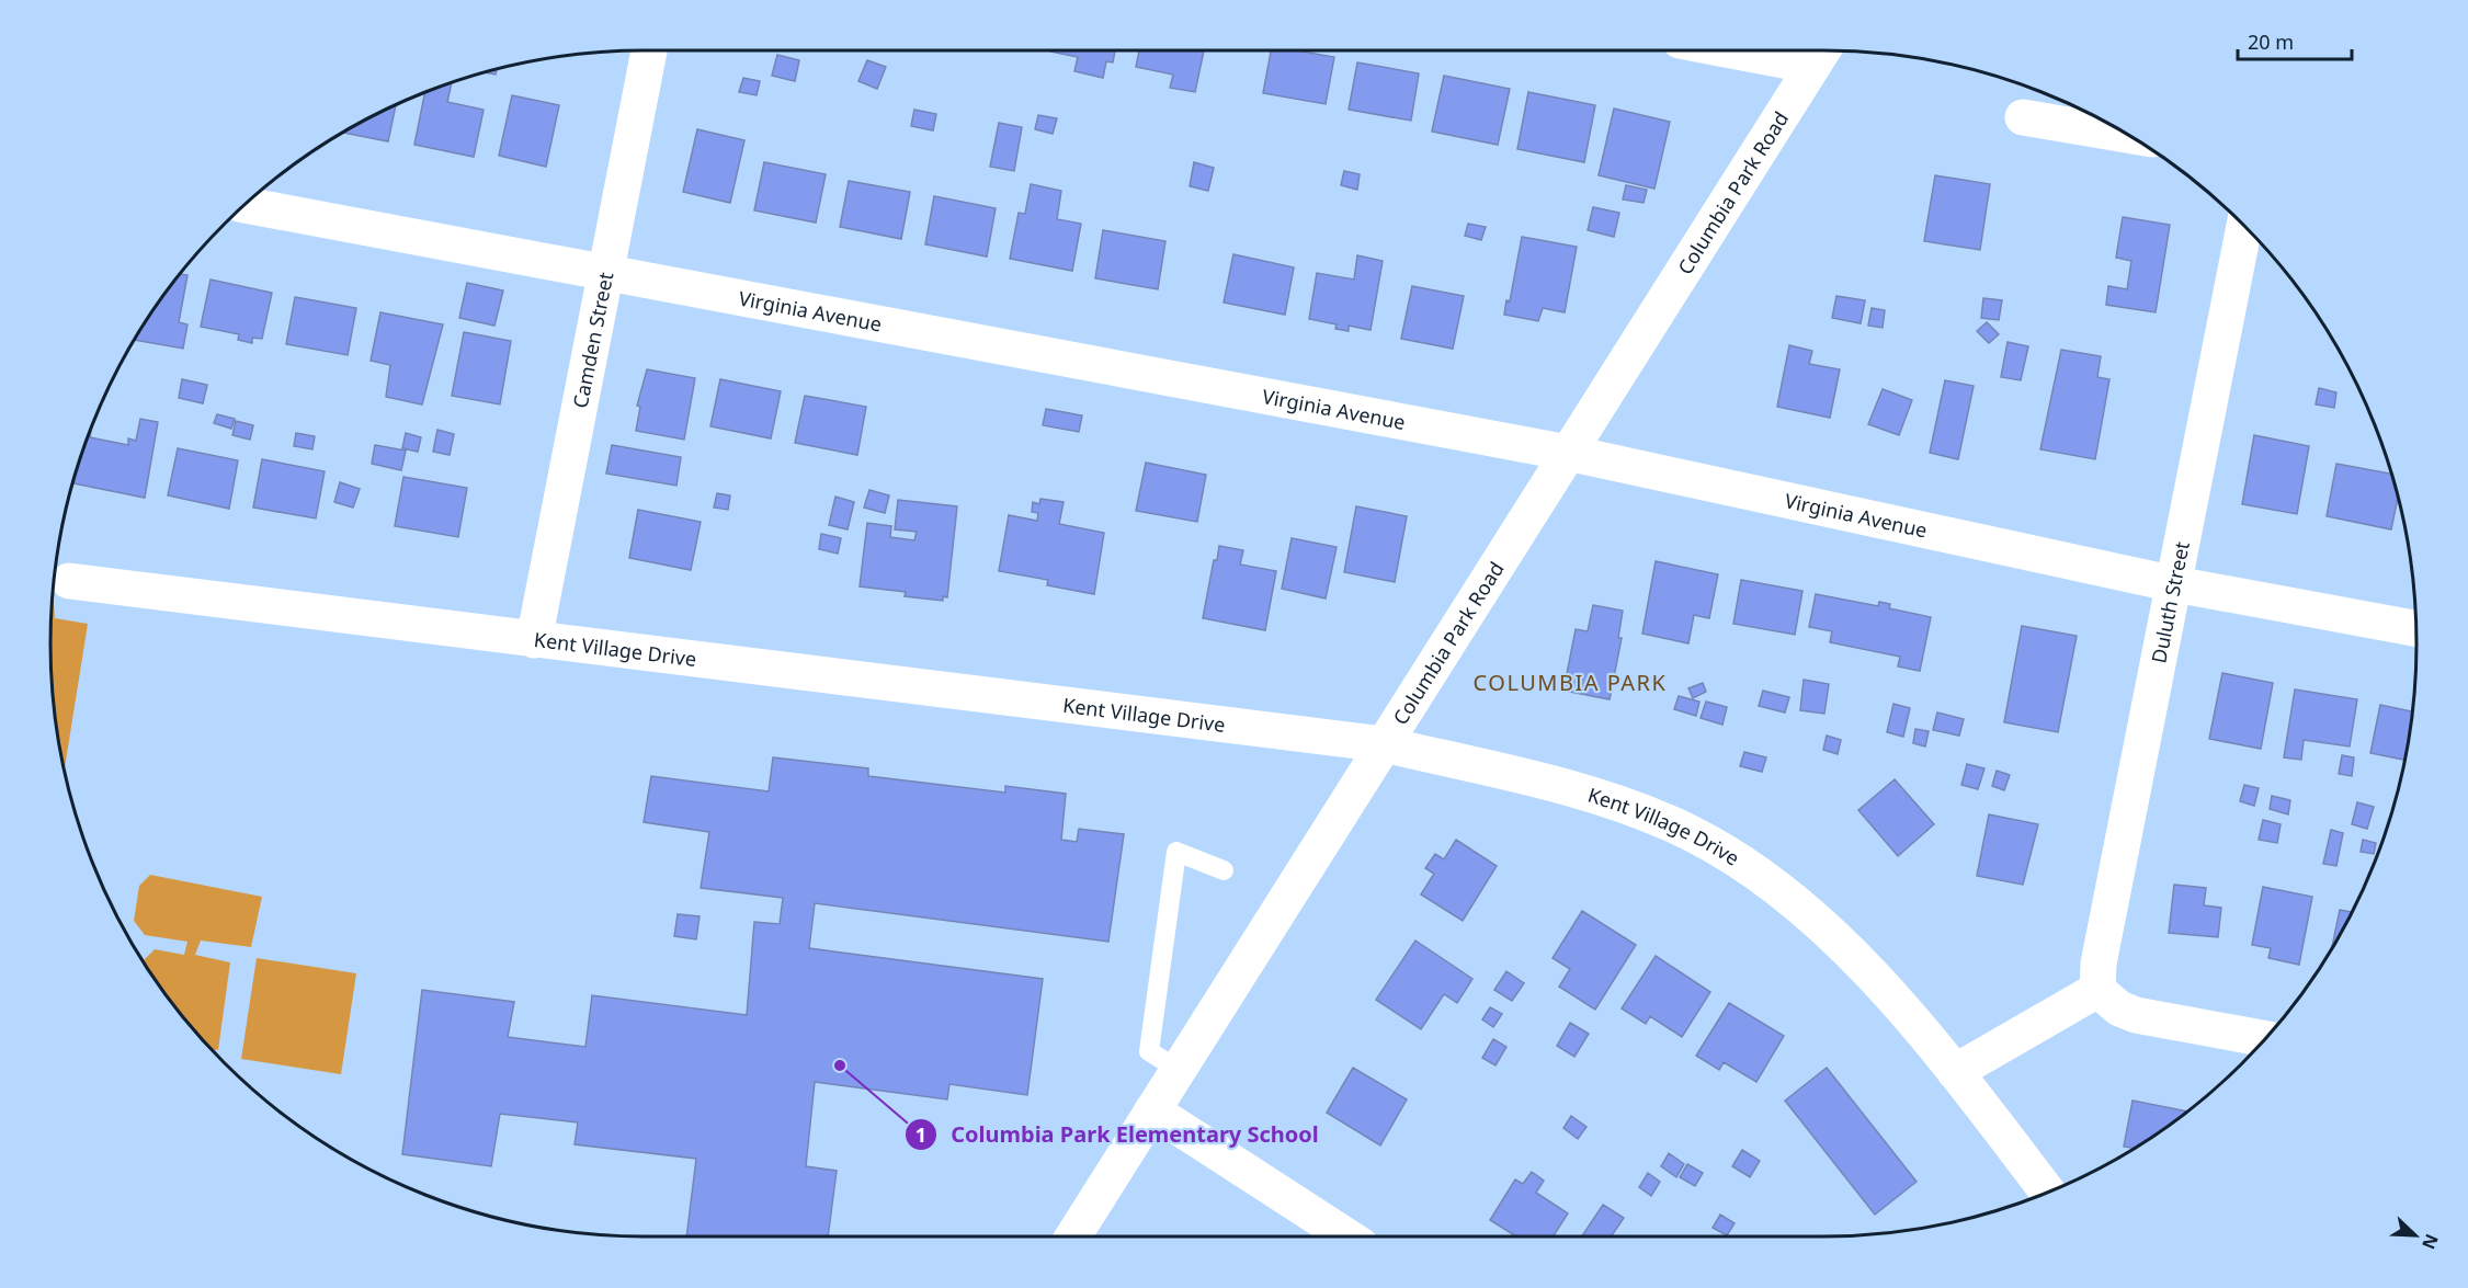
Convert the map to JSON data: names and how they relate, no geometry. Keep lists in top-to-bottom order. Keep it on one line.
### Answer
{"streets":{"street":["Columbia Park Road","Virginia Avenue","Camden Street","Duluth Street","Kent Village Drive"]},"crossings":[["Columbia Park Road","Virginia Avenue"],["Columbia Park Road","Kent Village Drive"],["Virginia Avenue","Camden Street"],["Virginia Avenue","Duluth Street"],["Camden Street","Kent Village Drive"]],"districts":["COLUMBIA PARK"],"places":["Columbia Park Elementary School"],"scale_bar":"20 m","north":"bottom right"}
